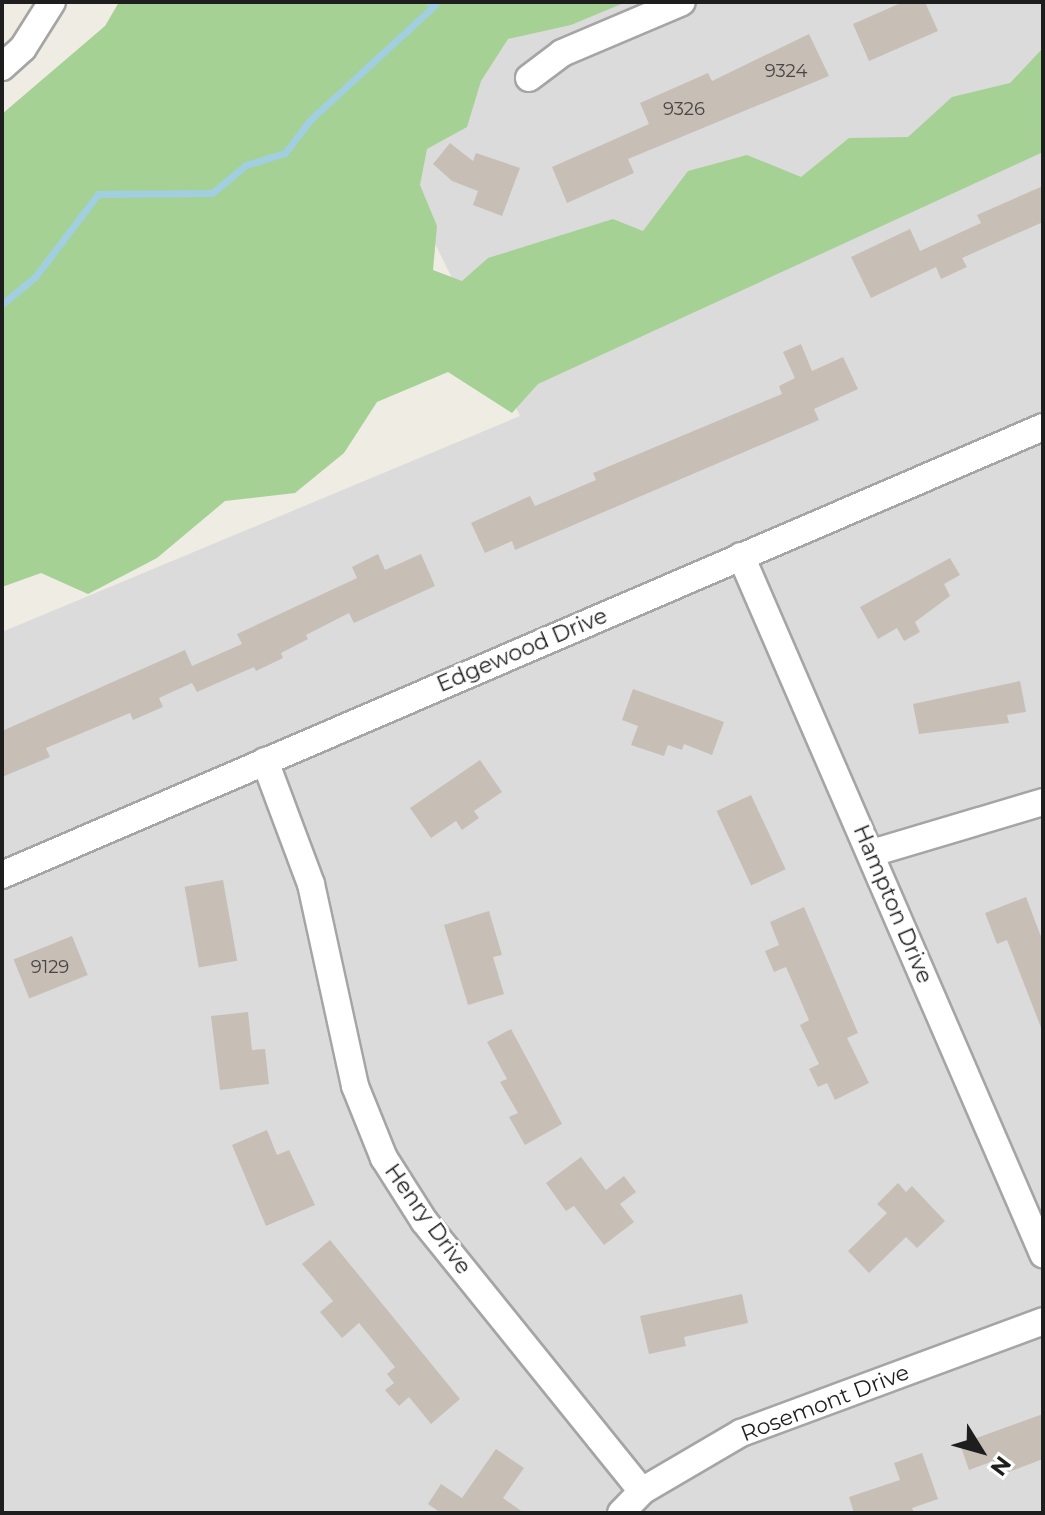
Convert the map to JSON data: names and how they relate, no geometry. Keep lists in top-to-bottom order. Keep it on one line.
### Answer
{"streets":{"street":["Edgewood Drive","Hampton Drive","Henry Drive","Rosemont Drive"]},"crossings":[["Edgewood Drive","Hampton Drive"],["Edgewood Drive","Henry Drive"],["Henry Drive","Rosemont Drive"]],"house_numbers":["9324","9326","9129"],"north":"bottom right"}
